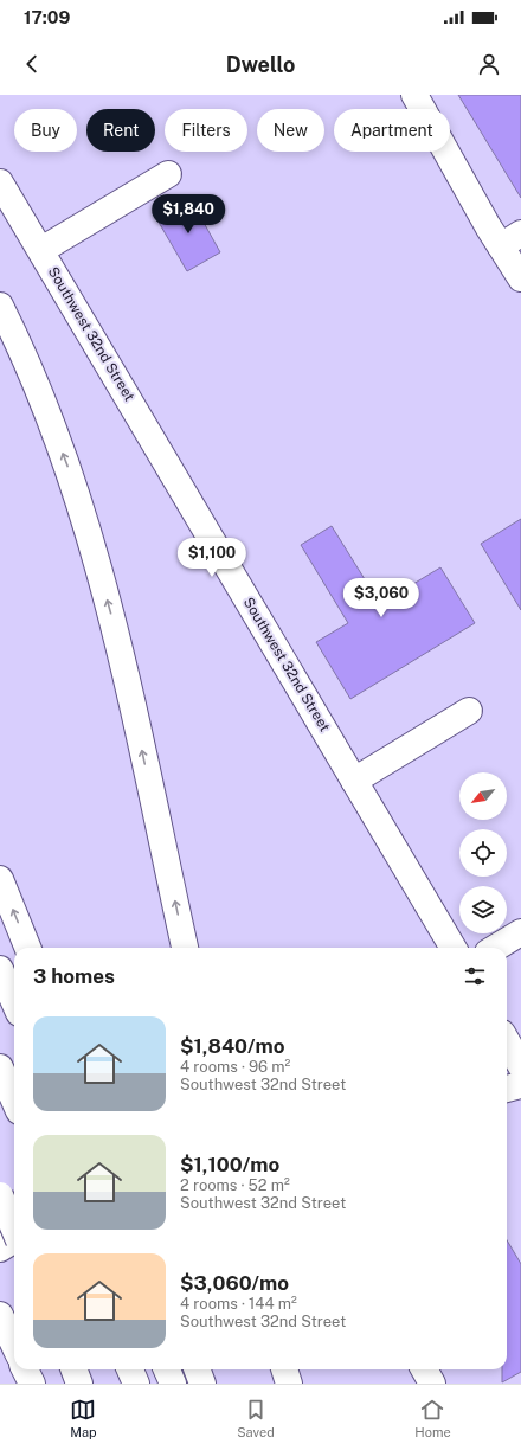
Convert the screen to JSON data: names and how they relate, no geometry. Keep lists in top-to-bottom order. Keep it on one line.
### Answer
{"streets":{"main road":["Southwest 32nd Street"]},"north":"bottom left","page":{"status":"17:09","header":"Dwello","chip":["Buy","Rent","Filters","New","Apartment"],"price":["$1,840","$1,100","$3,060"],"heading":"3 homes","list":[{"name":"$1,840/mo","note":"4 rooms · 96 m² · Southwest 32nd Street"},{"name":"$1,100/mo","note":"2 rooms · 52 m² · Southwest 32nd Street"},{"name":"$3,060/mo","note":"4 rooms · 144 m² · Southwest 32nd Street"}],"tabs":["Map","Saved","Home"]}}
